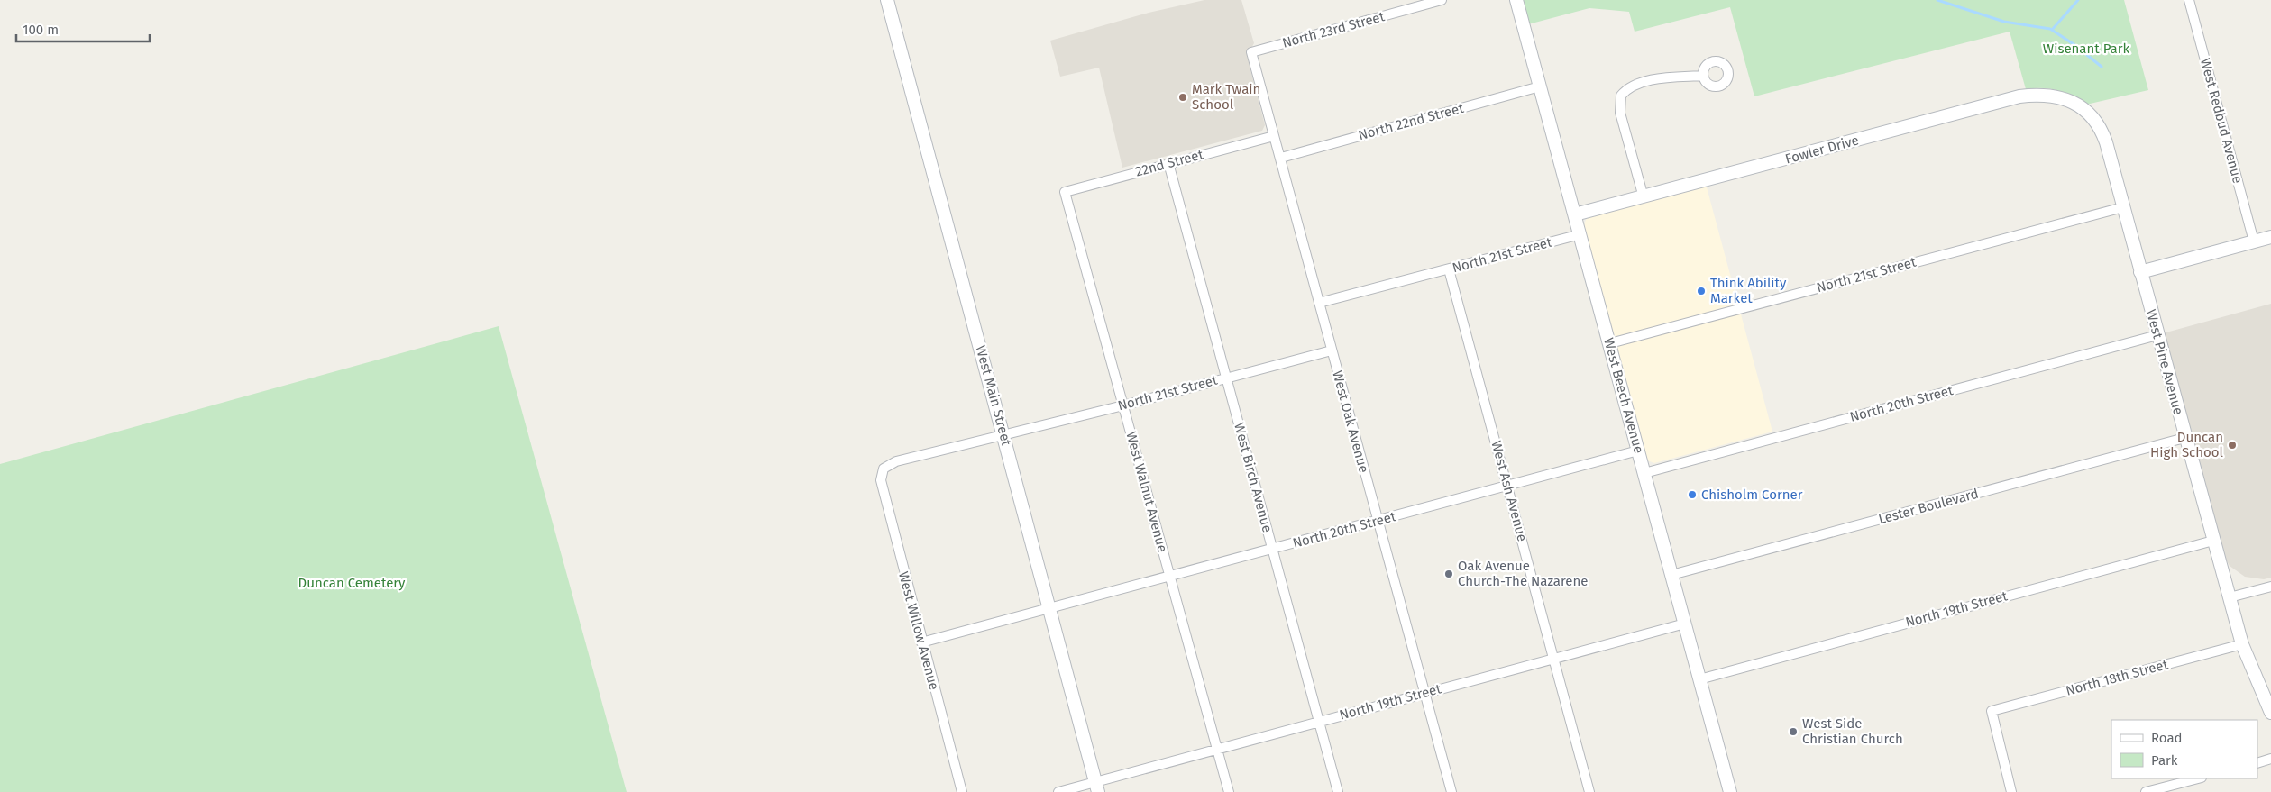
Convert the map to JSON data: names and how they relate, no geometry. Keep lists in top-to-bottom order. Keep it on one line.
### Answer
{"streets":{"street":["North 23rd Street","West Redbud Avenue","North 22nd Street","Fowler Drive","22nd Street","North 21st Street","West Pine Avenue","West Main Street","West Beech Avenue","North 20th Street","West Oak Avenue","West Birch Avenue","West Ash Avenue","West Walnut Avenue","Lester Boulevard","North 19th Street","West Willow Avenue","North 18th Street"]},"crossings":[["North 23rd Street","West Oak Avenue"],["North 22nd Street","West Beech Avenue"],["North 22nd Street","West Oak Avenue"],["Fowler Drive","West Pine Avenue"],["Fowler Drive","West Beech Avenue"],["22nd Street","West Oak Avenue"],["22nd Street","West Birch Avenue"],["22nd Street","West Walnut Avenue"],["North 21st Street","West Pine Avenue"],["North 21st Street","West Main Street"],["North 21st Street","West Beech Avenue"],["North 21st Street","West Oak Avenue"],["North 21st Street","West Birch Avenue"],["North 21st Street","West Ash Avenue"],["North 21st Street","West Walnut Avenue"],["North 21st Street","West Willow Avenue"],["West Pine Avenue","North 20th Street"],["West Pine Avenue","Lester Boulevard"],["West Pine Avenue","North 19th Street"],["West Pine Avenue","North 18th Street"],["West Main Street","North 20th Street"],["West Main Street","North 19th Street"],["West Beech Avenue","North 20th Street"],["West Beech Avenue","Lester Boulevard"],["West Beech Avenue","North 19th Street"],["North 20th Street","West Oak Avenue"],["North 20th Street","West Birch Avenue"],["North 20th Street","West Ash Avenue"],["North 20th Street","West Walnut Avenue"],["North 20th Street","West Willow Avenue"],["West Oak Avenue","North 19th Street"],["West Birch Avenue","North 19th Street"],["West Ash Avenue","North 19th Street"],["West Walnut Avenue","North 19th Street"]],"parks":["Wisenant Park","Duncan Cemetery"],"places":["Mark Twain School","Think Ability Market","Duncan High School","Chisholm Corner","Oak Avenue Church-The Nazarene","West Side Christian Church"],"legend":["Road","Park"],"scale_bar":"100 m"}
